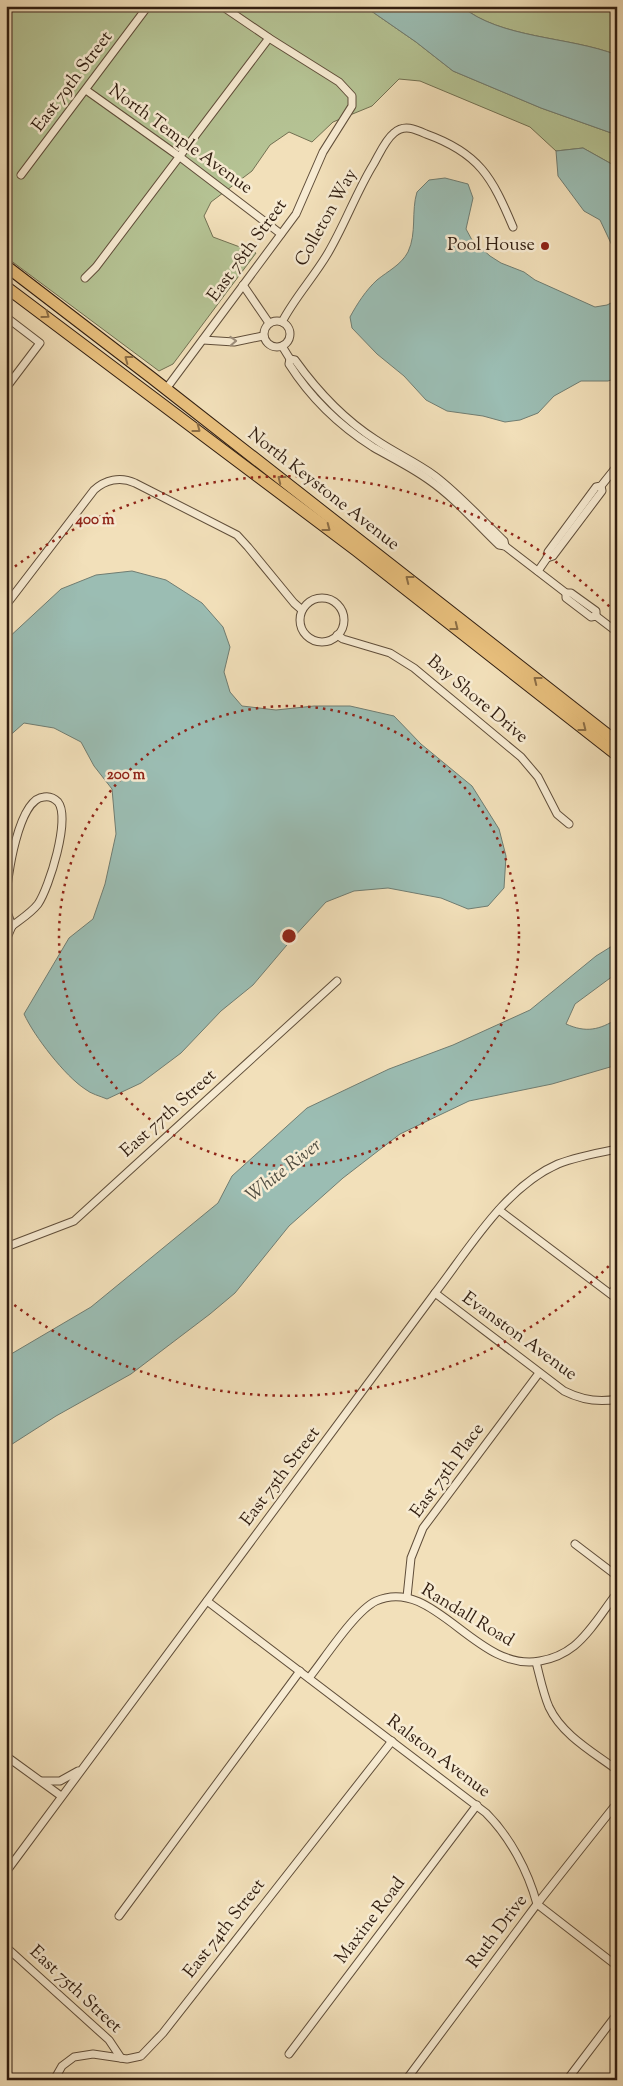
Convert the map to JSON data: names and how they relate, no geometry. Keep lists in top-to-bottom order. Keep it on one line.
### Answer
{"streets":{"main road":["North Keystone Avenue"],"street":["East 79th Street","North Temple Avenue","Colleton Way","East 78th Street","Bay Shore Drive","East 77th Street","Evanston Avenue","East 75th Place","East 75th Street","Randall Road","Ralston Avenue","Maxine Road","East 74th Street","Ruth Drive"]},"crossings":[["East 79th Street","North Temple Avenue"],["North Temple Avenue","East 78th Street"],["East 78th Street","North Keystone Avenue"],["Evanston Avenue","East 75th Place"],["Evanston Avenue","East 75th Street"],["East 75th Place","Randall Road"],["East 75th Street","Ralston Avenue"],["East 75th Street","East 74th Street"],["Randall Road","Ralston Avenue"],["Ralston Avenue","Maxine Road"],["Ralston Avenue","East 74th Street"],["Ralston Avenue","Ruth Drive"]],"water":["White River"],"places":["Pool House"],"rings":["400 m","200 m"]}
